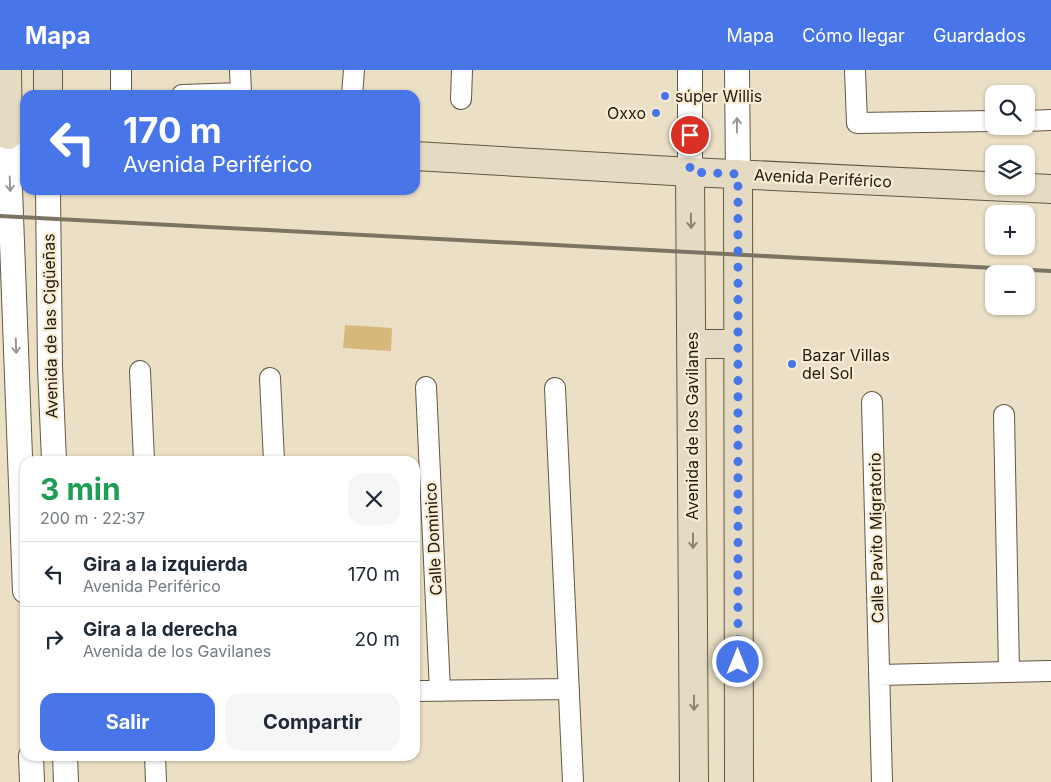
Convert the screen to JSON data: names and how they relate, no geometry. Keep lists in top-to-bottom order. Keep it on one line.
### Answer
{"streets":{"main road":["Avenida Periférico","Avenida de las Cigüeñas","Avenida de los Gavilanes"],"street":["Calle Pavito Migratorio","Calle Dominico"]},"crossings":[["Avenida Periférico","Avenida de los Gavilanes"]],"one_way":["Avenida de las Cigüeñas"],"places":["súper Willis","Oxxo","Bazar Villas del Sol"],"page":{"header":"Mapa","nav":["Mapa","Cómo llegar","Guardados"],"map_buttons":["+","−"],"turn":["170 m","Avenida Periférico"],"heading":["3 min","200 m · 22:37"],"list":[{"name":"Gira a la izquierda","note":"Avenida Periférico","value":"170 m"},{"name":"Gira a la derecha","note":"Avenida de los Gavilanes","value":"20 m"}],"buttons":["Salir","Compartir"]}}
